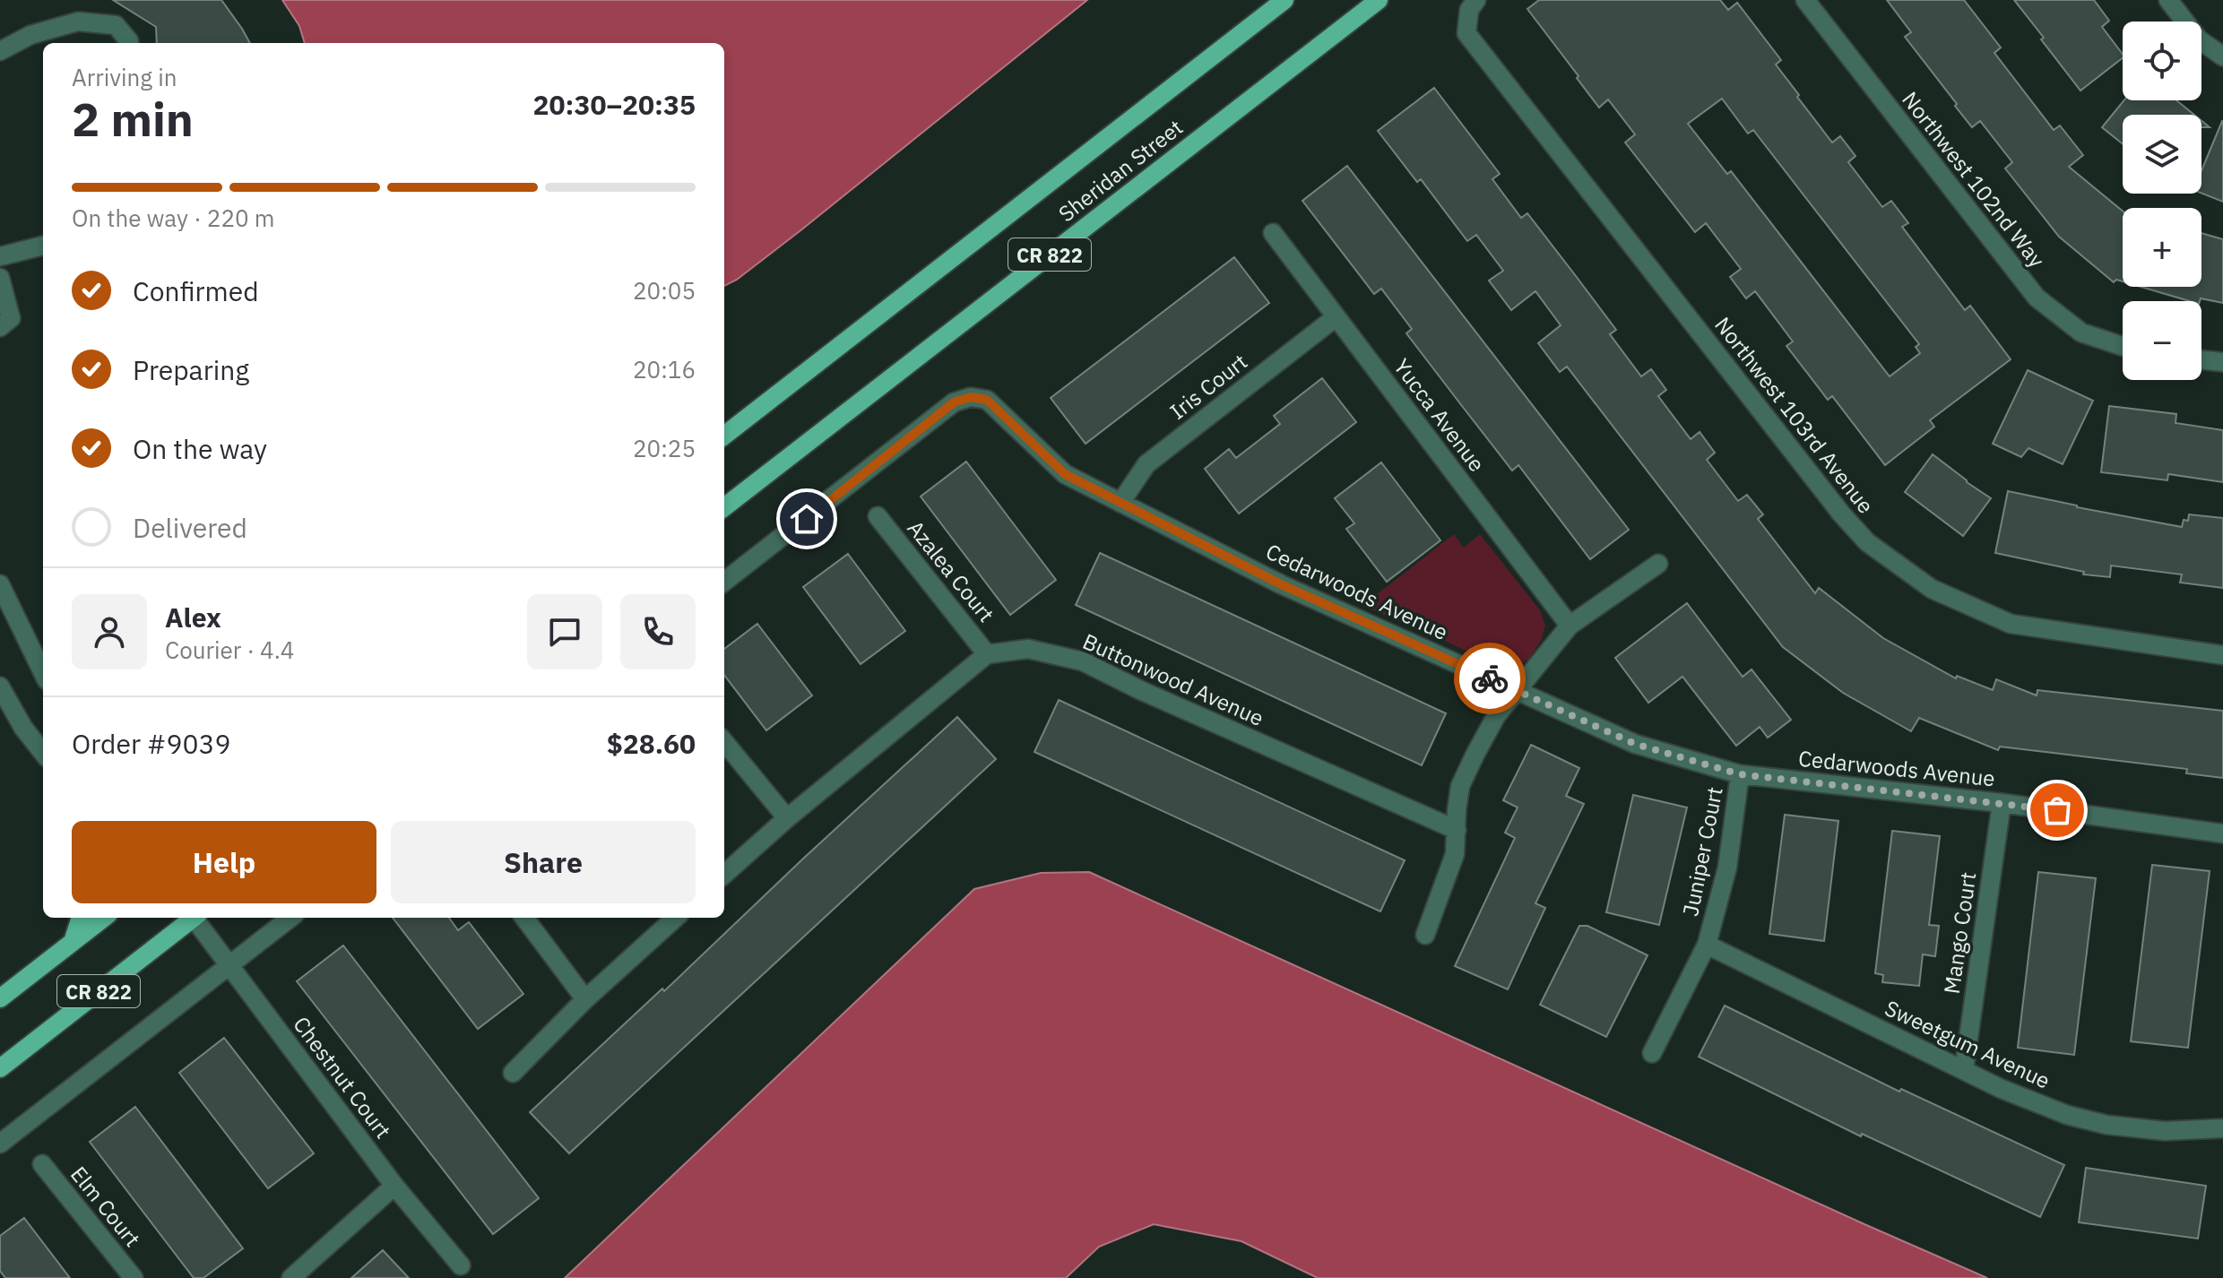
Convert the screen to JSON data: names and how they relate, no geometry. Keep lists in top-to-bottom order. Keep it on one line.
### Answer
{"streets":{"main road":["Sheridan Street","CR 822"],"street":["Northwest 102nd Way","Iris Court","Yucca Avenue","Northwest 103rd Avenue","Azalea Court","Cedarwoods Avenue","Buttonwood Avenue","Juniper Court","Mango Court","Sweetgum Avenue","Chestnut Court","Elm Court"]},"crossings":[["Iris Court","Yucca Avenue"],["Iris Court","Cedarwoods Avenue"],["Azalea Court","Buttonwood Avenue"],["Cedarwoods Avenue","Juniper Court"],["Cedarwoods Avenue","Mango Court"],["Juniper Court","Sweetgum Avenue"],["Mango Court","Sweetgum Avenue"]],"page":{"map_buttons":["+","−"],"heading":["2 min","Arriving in","20:30–20:35"],"panel":["Alex","Courier · 4.4","Order #9039","$28.60"],"bar":"On the way · 220 m","list":[["Confirmed","20:05"],["Preparing","20:16"],["On the way","20:25"],"Delivered"],"buttons":["Help","Share"]}}
